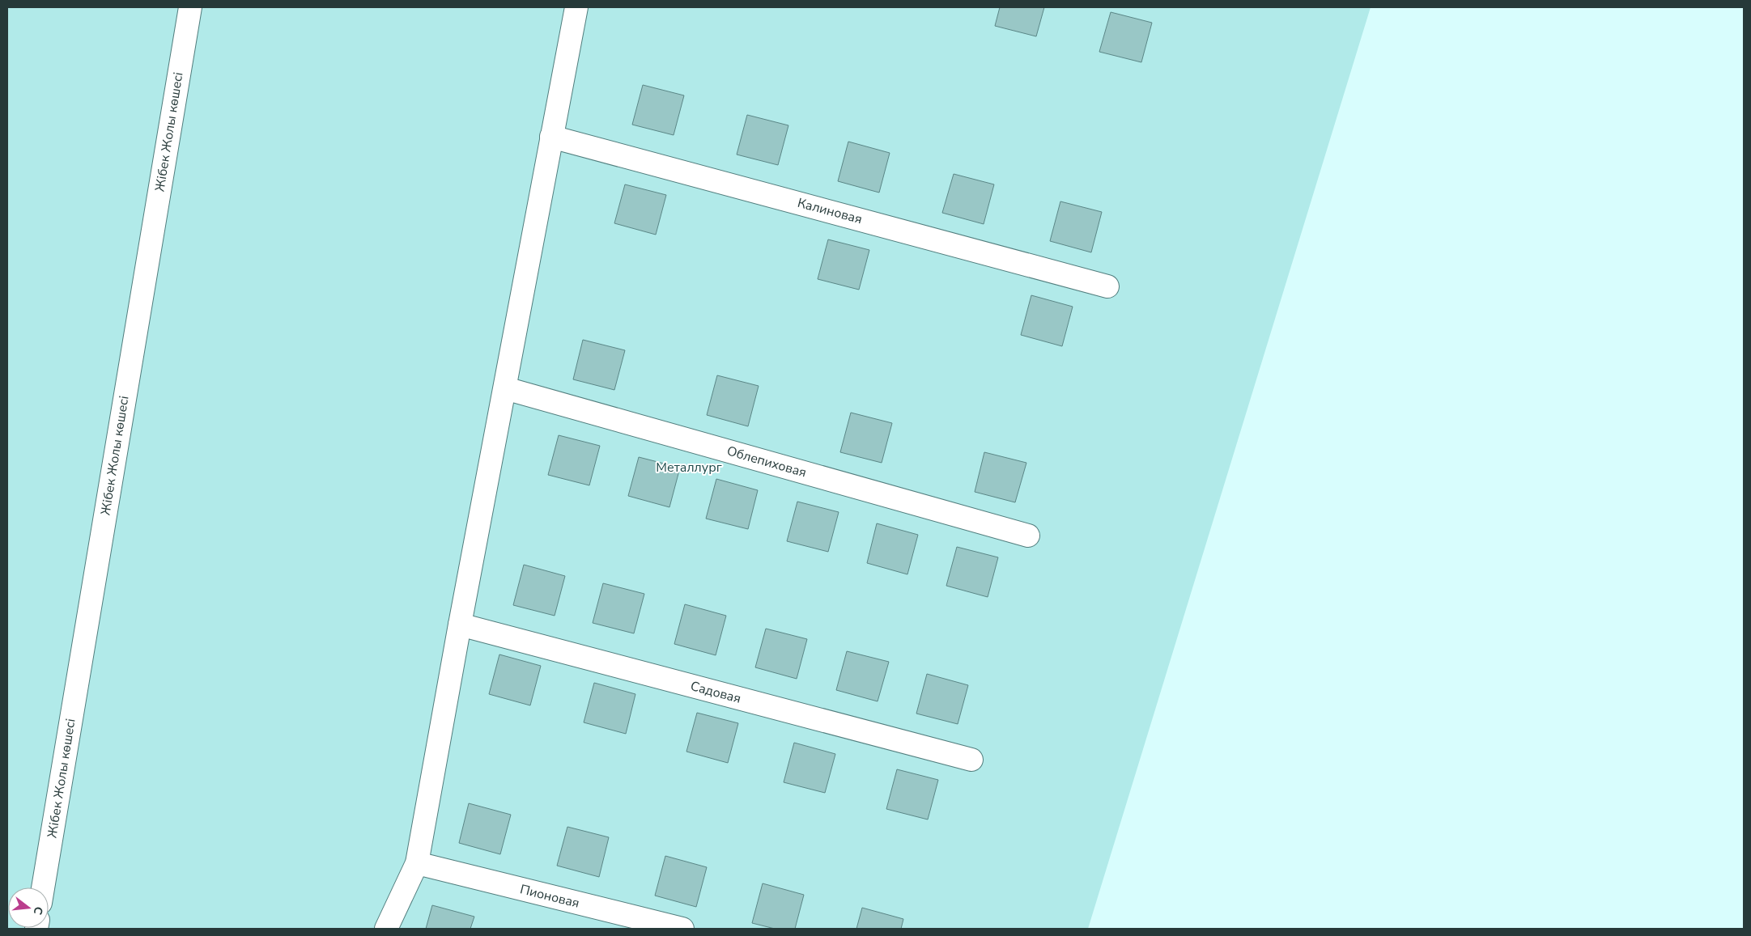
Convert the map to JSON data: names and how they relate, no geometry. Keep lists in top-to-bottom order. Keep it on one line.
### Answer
{"streets":{"main road":["Жібек Жолы көшесі","Калиновая","Облепиховая","Садовая","Пионовая"]},"parks":["Металлург"],"north":"right"}
